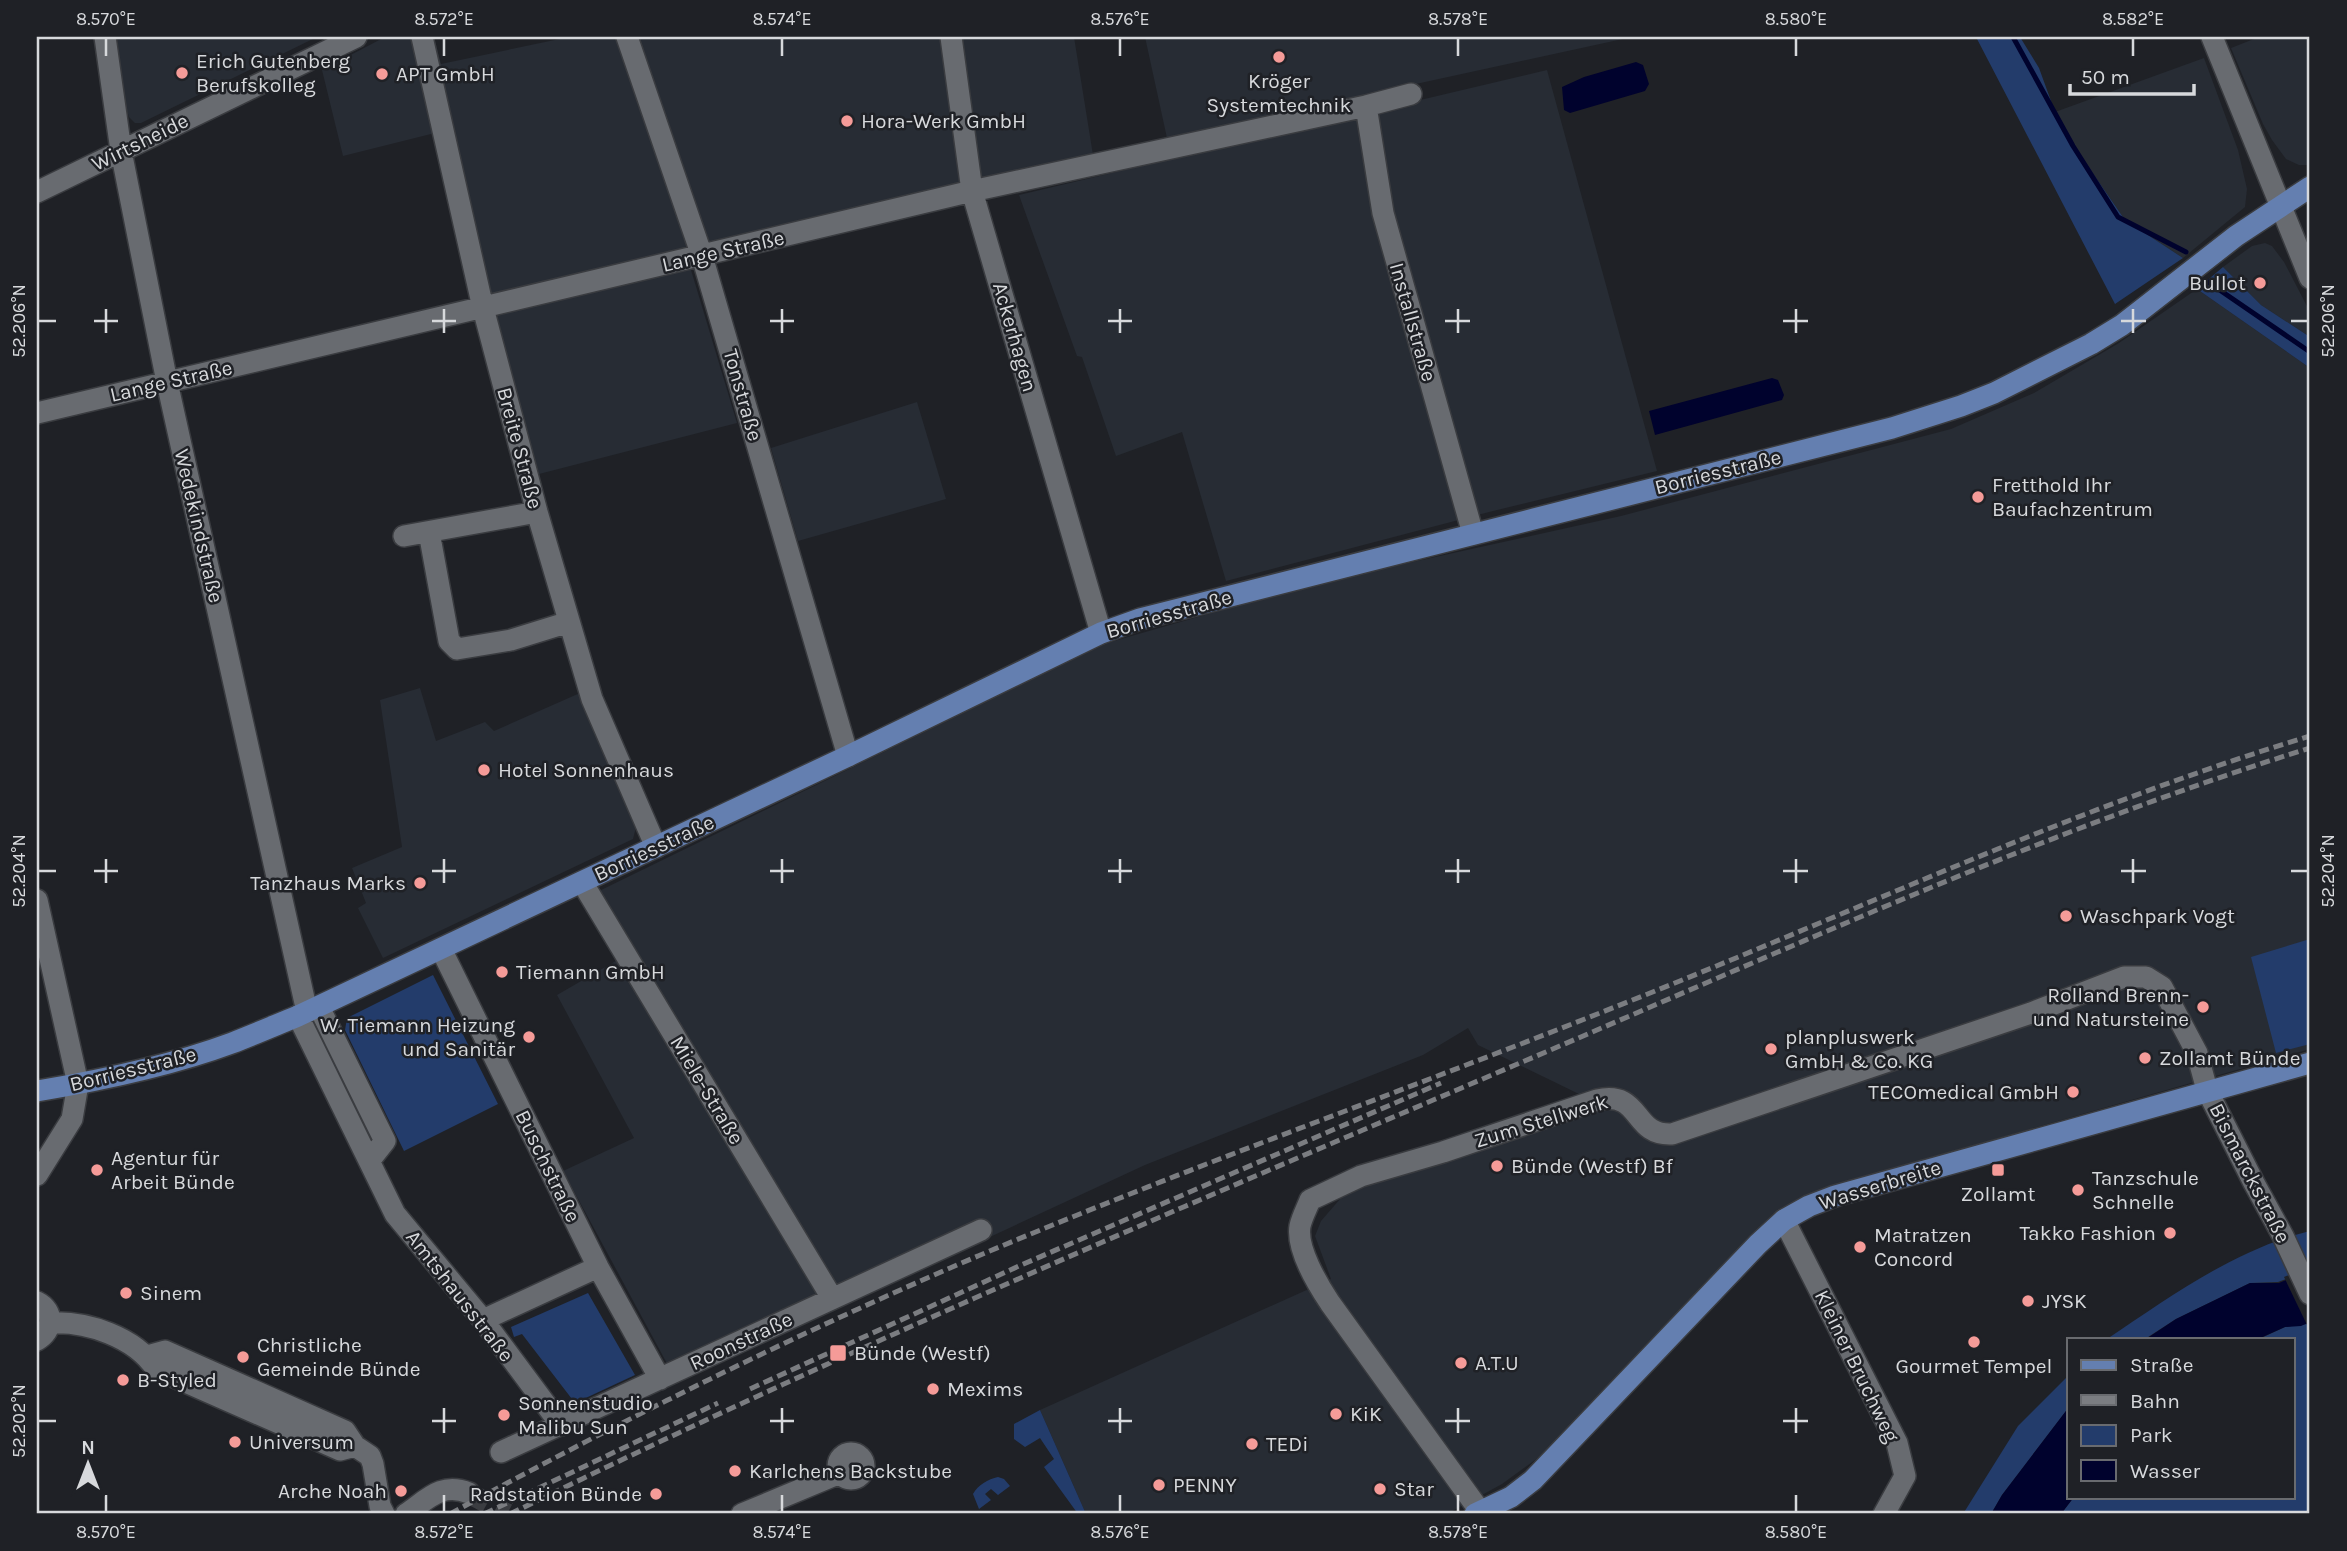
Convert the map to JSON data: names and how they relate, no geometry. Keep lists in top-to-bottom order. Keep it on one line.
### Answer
{"streets":{"main road":["Borriesstraße","Wasserbreite"],"street":["Wirtsheide","Lange Straße","Installstraße","Ackerhagen","Tonstraße","Breite Straße","Wedekindstraße","Miele-Straße","Zum Stellwerk","Buschstraße","Bismarckstraße","Amtshausstraße","Roonstraße","Kleiner Bruchweg"]},"crossings":[["Wirtsheide","Wedekindstraße"],["Lange Straße","Installstraße"],["Lange Straße","Ackerhagen"],["Lange Straße","Tonstraße"],["Lange Straße","Breite Straße"],["Lange Straße","Wedekindstraße"],["Installstraße","Borriesstraße"],["Ackerhagen","Borriesstraße"],["Tonstraße","Borriesstraße"],["Breite Straße","Borriesstraße"],["Borriesstraße","Wedekindstraße"],["Borriesstraße","Miele-Straße"],["Borriesstraße","Buschstraße"],["Borriesstraße","Amtshausstraße"],["Wedekindstraße","Amtshausstraße"],["Miele-Straße","Roonstraße"],["Zum Stellwerk","Bismarckstraße"],["Zum Stellwerk","Wasserbreite"],["Buschstraße","Roonstraße"],["Bismarckstraße","Wasserbreite"],["Wasserbreite","Kleiner Bruchweg"],["Amtshausstraße","Roonstraße"]],"places":{"other":["Kröger Systemtechnik","Erich Gutenberg Berufskolleg","APT GmbH","Hora-Werk GmbH","Bullot","Fretthold Ihr Baufachzentrum","Hotel Sonnenhaus","Tanzhaus Marks","Waschpark Vogt","Tiemann GmbH","Rolland Brenn- und Natursteine","W. Tiemann Heizung und Sanitär","planpluswerk GmbH & Co. KG","Zollamt Bünde","TECOmedical GmbH","Bünde (Westf) Bf","Agentur für Arbeit Bünde","Tanzschule Schnelle","Takko Fashion","Matratzen Concord","Sinem","JYSK","Gourmet Tempel","Christliche Gemeinde Bünde","A.T.U","B-Styled","Mexims","KiK","Sonnenstudio Malibu Sun","Universum","TEDi","Karlchens Backstube","PENNY","Star","Arche Noah","Radstation Bünde"],"transit":["Zollamt","Bünde (Westf)"]},"legend":["Straße","Bahn","Park","Wasser"],"scale_bar":"50 m","north":"top","coordinates":["8.570°E","8.572°E","8.574°E","8.576°E","8.578°E","8.580°E","8.582°E","52.206°N","52.204°N","52.202°N"]}
